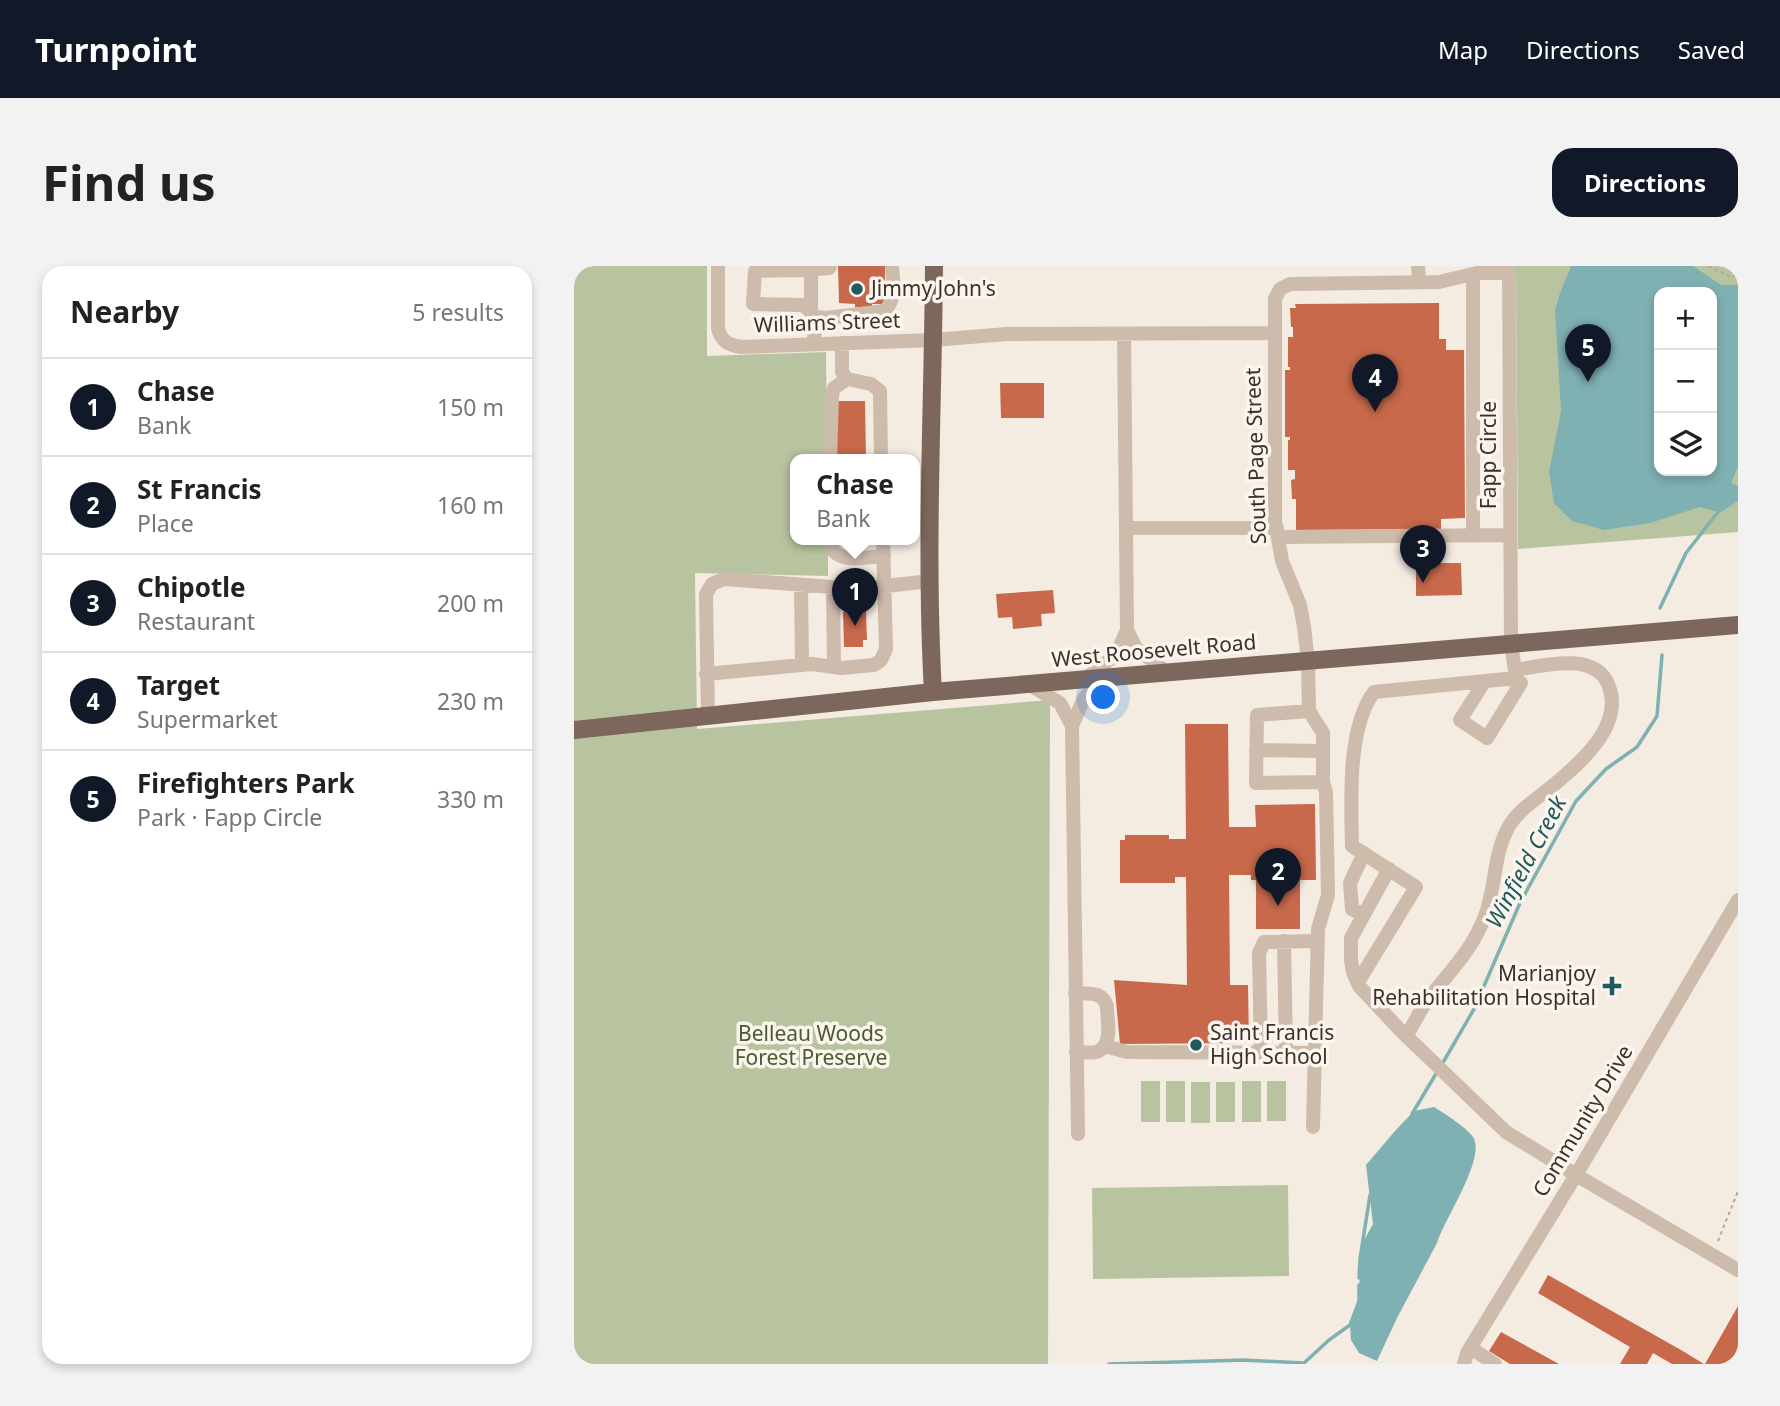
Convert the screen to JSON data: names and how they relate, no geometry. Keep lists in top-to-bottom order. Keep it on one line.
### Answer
{"streets":{"main road":["West Roosevelt Road"],"street":["Williams Street","Fapp Circle","South Page Street","Community Drive"]},"crossings":[["Williams Street","South Page Street"],["Fapp Circle","West Roosevelt Road"],["South Page Street","West Roosevelt Road"]],"water":["Winfield Creek"],"parks":["Belleau Woods Forest Preserve"],"places":{"other":["Jimmy John's","Saint Francis High School"],"health":["Marianjoy Rehabilitation Hospital"]},"page":{"header":"Turnpoint","nav":["Map","Directions","Saved"],"buttons":"Directions","title":"Find us","heading":["Nearby","5 results"],"map_buttons":["+","−"],"pins":["5","4","3","1","2"],"list":[{"mark":"1","name":"Chase","note":"Bank","value":"150 m"},{"mark":"2","name":"St Francis","note":"Place","value":"160 m"},{"mark":"3","name":"Chipotle","note":"Restaurant","value":"200 m"},{"mark":"4","name":"Target","note":"Supermarket","value":"230 m"},{"mark":"5","name":"Firefighters Park","note":"Park · Fapp Circle","value":"330 m"}],"popup":["Chase","Bank"]}}
